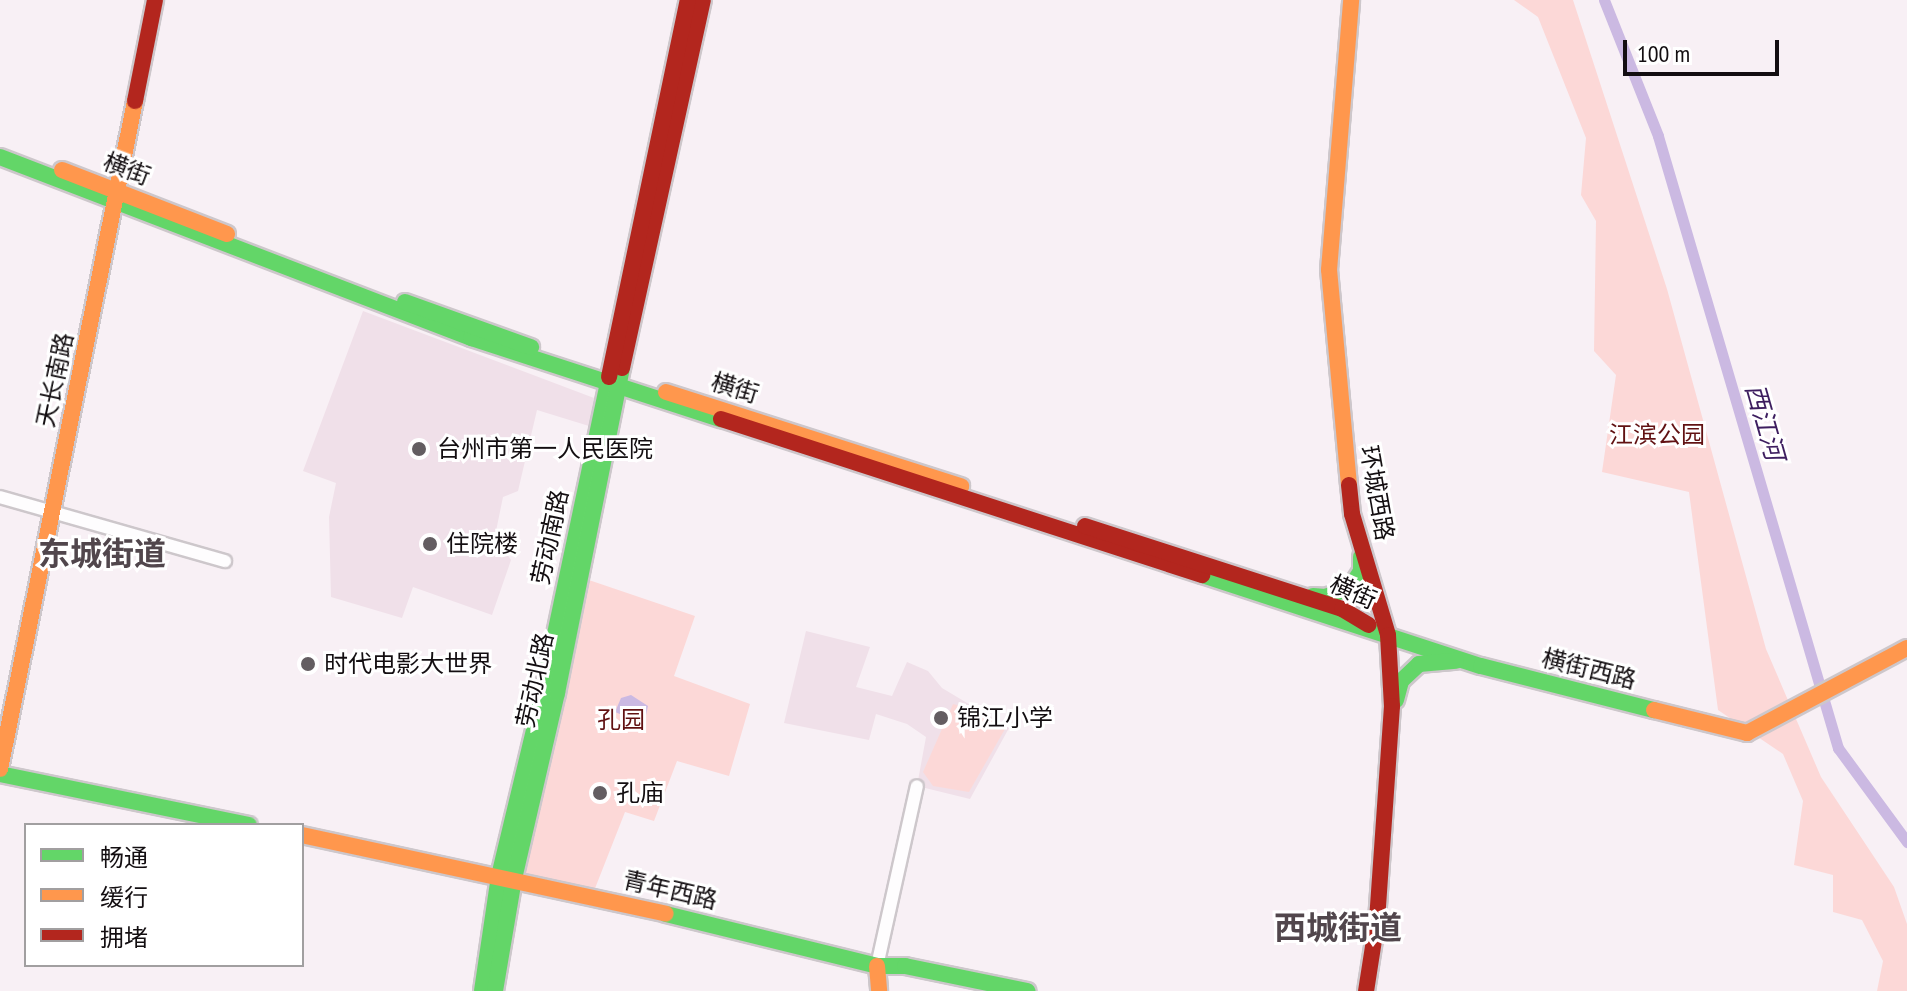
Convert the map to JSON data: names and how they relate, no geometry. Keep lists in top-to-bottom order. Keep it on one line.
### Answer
{"streets":{"street":["横街","天长南路","环城西路","劳动南路","横街西路","青年西路"]},"crossings":[["横街","天长南路"],["横街","环城西路"],["横街","劳动南路"],["横街","横街西路"],["环城西路","横街西路"],["劳动南路","青年西路"]],"districts":["东城街道","西城街道"],"water":["西江河"],"parks":["江滨公园","孔园"],"places":["台州市第一人民医院","住院楼","时代电影大世界","锦江小学","孔庙"],"legend":["畅通","缓行","拥堵"],"scale_bar":"100 m"}
